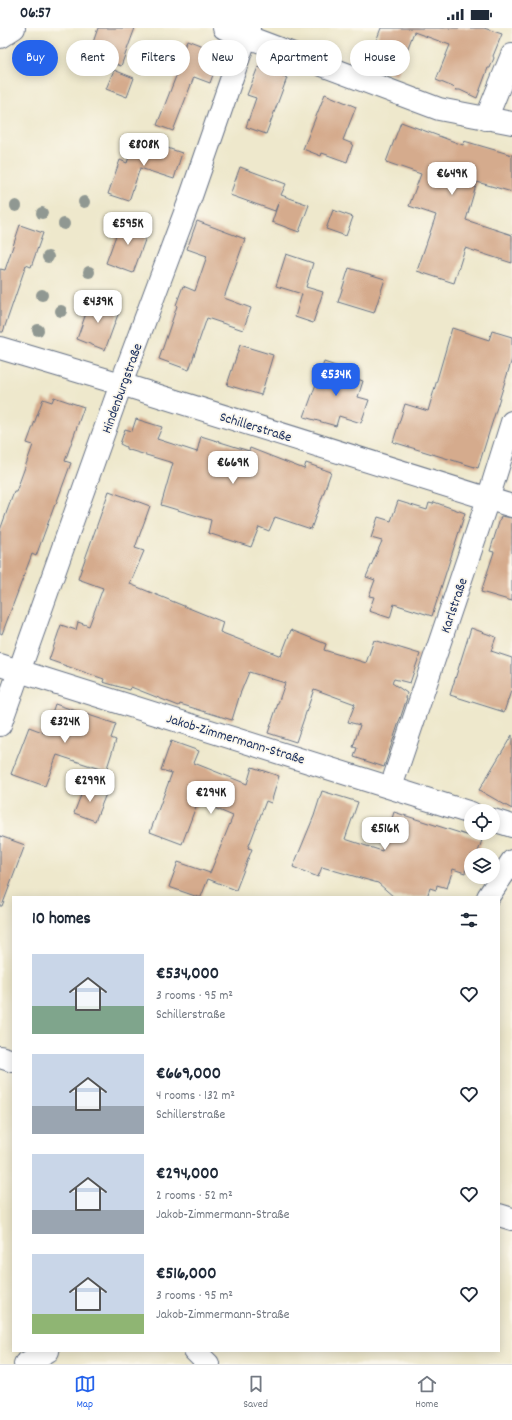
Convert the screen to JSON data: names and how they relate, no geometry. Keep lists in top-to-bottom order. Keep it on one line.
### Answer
{"streets":{"street":["Hindenburgstraße","Schillerstraße","Karlstraße","Jakob-Zimmermann-Straße"]},"crossings":[["Hindenburgstraße","Schillerstraße"],["Hindenburgstraße","Jakob-Zimmermann-Straße"],["Schillerstraße","Karlstraße"],["Karlstraße","Jakob-Zimmermann-Straße"]],"page":{"status":"06:57","chip":["Buy","Rent","Filters","New","Apartment","House"],"price":["€808K","€649K","€595K","€439K","€534K","€669K","€324K","€299K","€294K","€516K"],"heading":"10 homes","list":[{"name":"€534,000","note":"3 rooms · 95 m² · Schillerstraße"},{"name":"€669,000","note":"4 rooms · 132 m² · Schillerstraße"},{"name":"€294,000","note":"2 rooms · 52 m² · Jakob-Zimmermann-Straße"},{"name":"€516,000","note":"3 rooms · 95 m² · Jakob-Zimmermann-Straße"}],"tabs":["Map","Saved","Home"]}}
